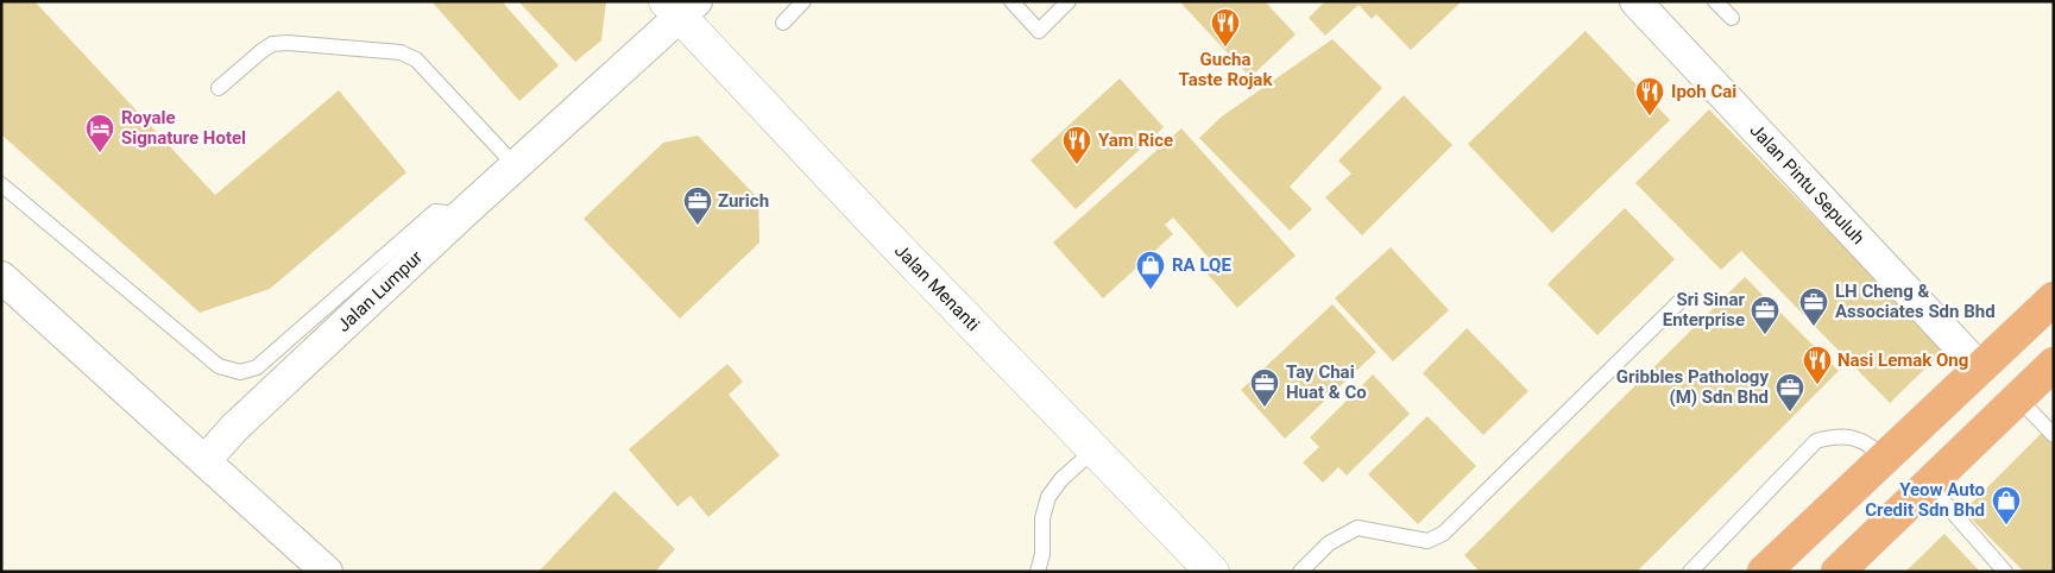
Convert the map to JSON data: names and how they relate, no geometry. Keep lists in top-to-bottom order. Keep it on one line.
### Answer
{"streets":{"street":["Jalan Pintu Sepuluh","Jalan Menanti","Jalan Lumpur"]},"crossings":[["Jalan Menanti","Jalan Lumpur"]],"places":{"restaurant":["Gucha Taste Rojak","Ipoh Cai","Yam Rice","Nasi Lemak Ong"],"hotel":["Royale Signature Hotel"],"office":["Zurich","LH Cheng & Associates Sdn Bhd","Sri Sinar Enterprise","Tay Chai Huat & Co","Gribbles Pathology (M) Sdn Bhd"],"shop":["RA LQE","Yeow Auto Credit Sdn Bhd"]}}
